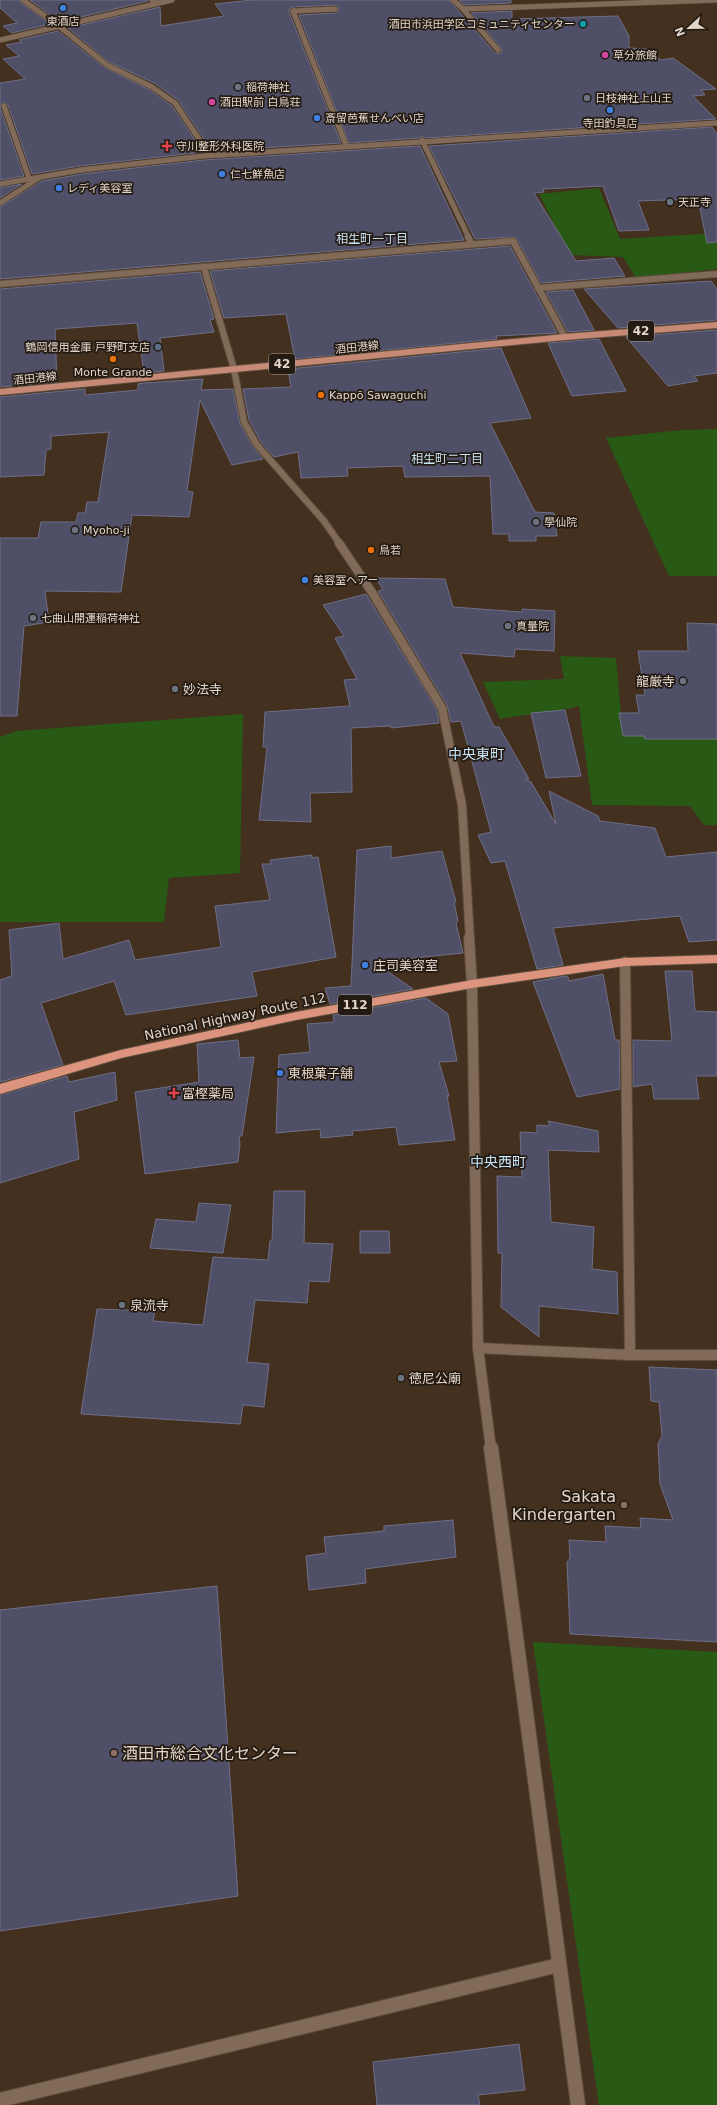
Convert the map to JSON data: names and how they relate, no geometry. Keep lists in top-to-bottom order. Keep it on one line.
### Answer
{"streets":{"highway":["112","National Highway Route 112"],"main road":["42","酒田港線"]},"districts":["相生町一丁目","相生町二丁目","中央東町","中央西町"],"places":{"other":["東酒店","酒田市浜田学区コミュニティセンター","草分旅館","稲荷神社","日枝神社上山王","酒田駅前 白鳥荘","寺田釣具店","斎留芭蕉せんべい店","仁七鮮魚店","レディ美容室","天正寺","鶴岡信用金庫 戸野町支店","Monte Grande","Kappō Sawaguchi","學仙院","Myoho-ji","鳥若","美容室ヘアー","七曲山開運稲荷神社","真量院","龍厳寺","妙法寺","庄司美容室","東根菓子舗","泉流寺","徳尼公廟","Sakata Kindergarten","酒田市総合文化センター"],"health":["守川整形外科医院","富樫薬局"]},"north":"left"}
